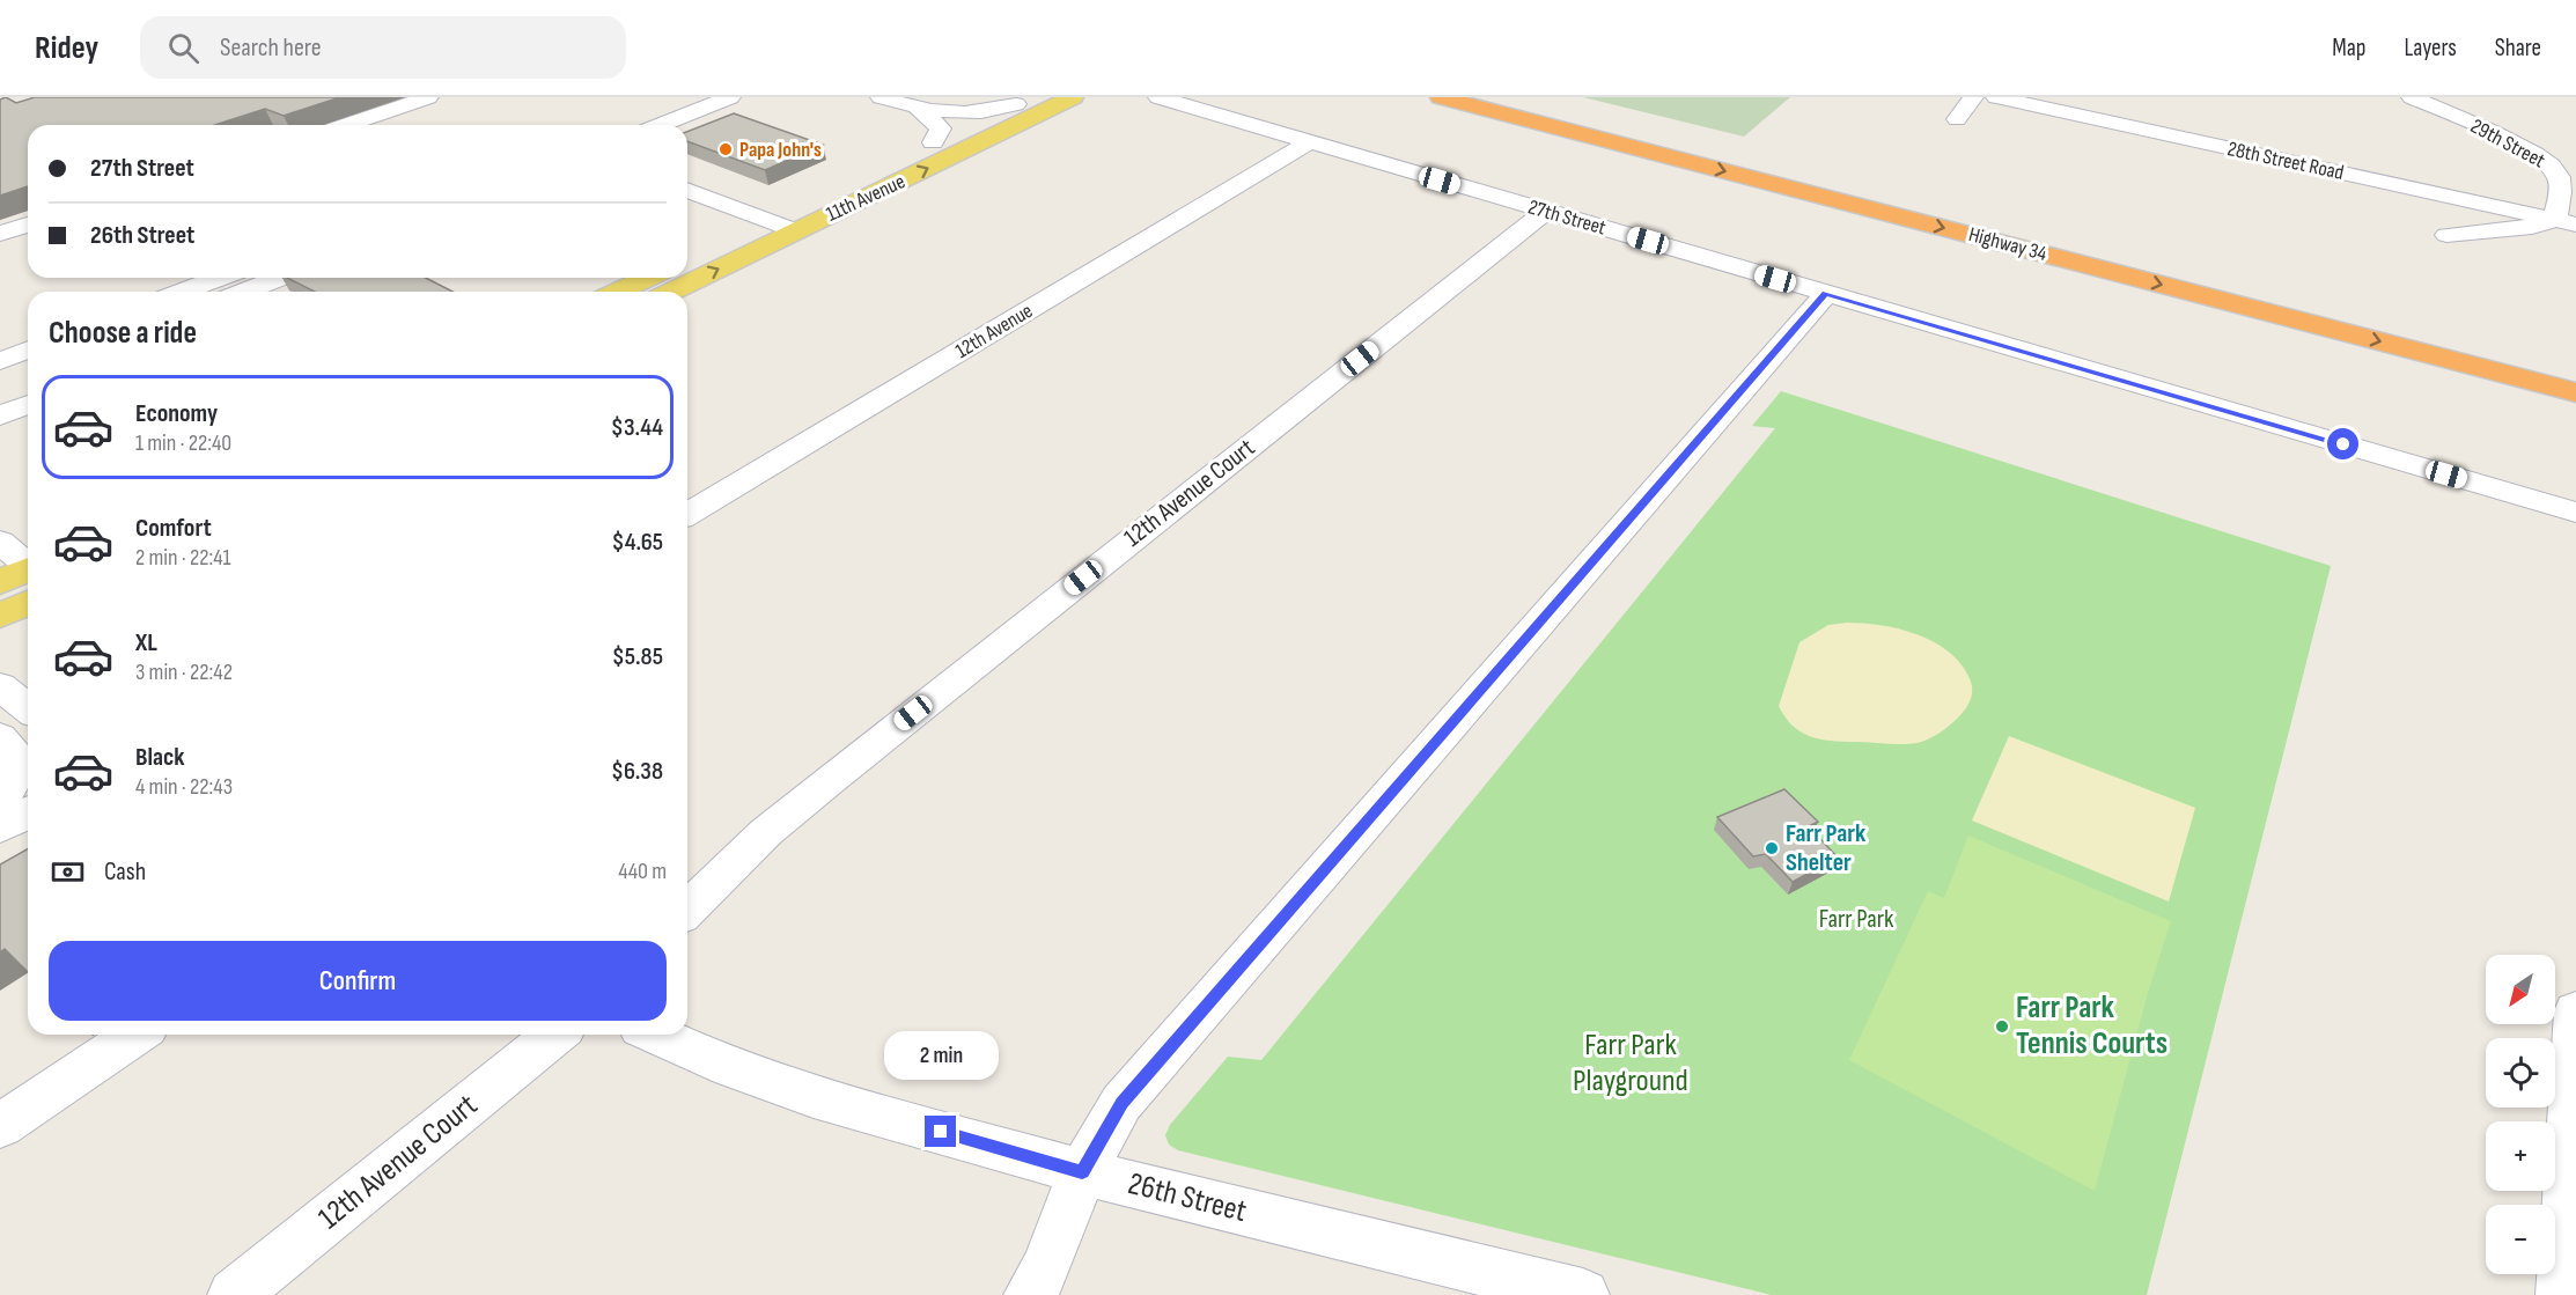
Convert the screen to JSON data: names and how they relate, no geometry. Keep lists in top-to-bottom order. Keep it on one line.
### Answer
{"streets":{"highway":["Highway 34"],"main road":["11th Avenue"],"street":["29th Street","28th Street Road","27th Street","12th Avenue","12th Avenue Court","26th Street"]},"crossings":[["29th Street","28th Street Road"],["27th Street","12th Avenue"],["27th Street","12th Avenue Court"]],"parks":["Farr Park","Farr Park Playground"],"places":["Papa John's","Farr Park Shelter","Farr Park Tennis Courts"],"north":"bottom left","page":{"header":"Ridey","search":"Search here","nav":["Map","Layers","Share"],"banner":["27th Street","26th Street"],"heading":"Choose a ride","list":[{"name":"Economy","note":"1 min · 22:40","value":"$3.44"},{"name":"Comfort","note":"2 min · 22:41","value":"$4.65"},{"name":"XL","note":"3 min · 22:42","value":"$5.85"},{"name":"Black","note":"4 min · 22:43","value":"$6.38"}],"pay":["Cash","440 m"],"buttons":"Confirm","map_buttons":["+","−"],"bubble":"2 min"}}
